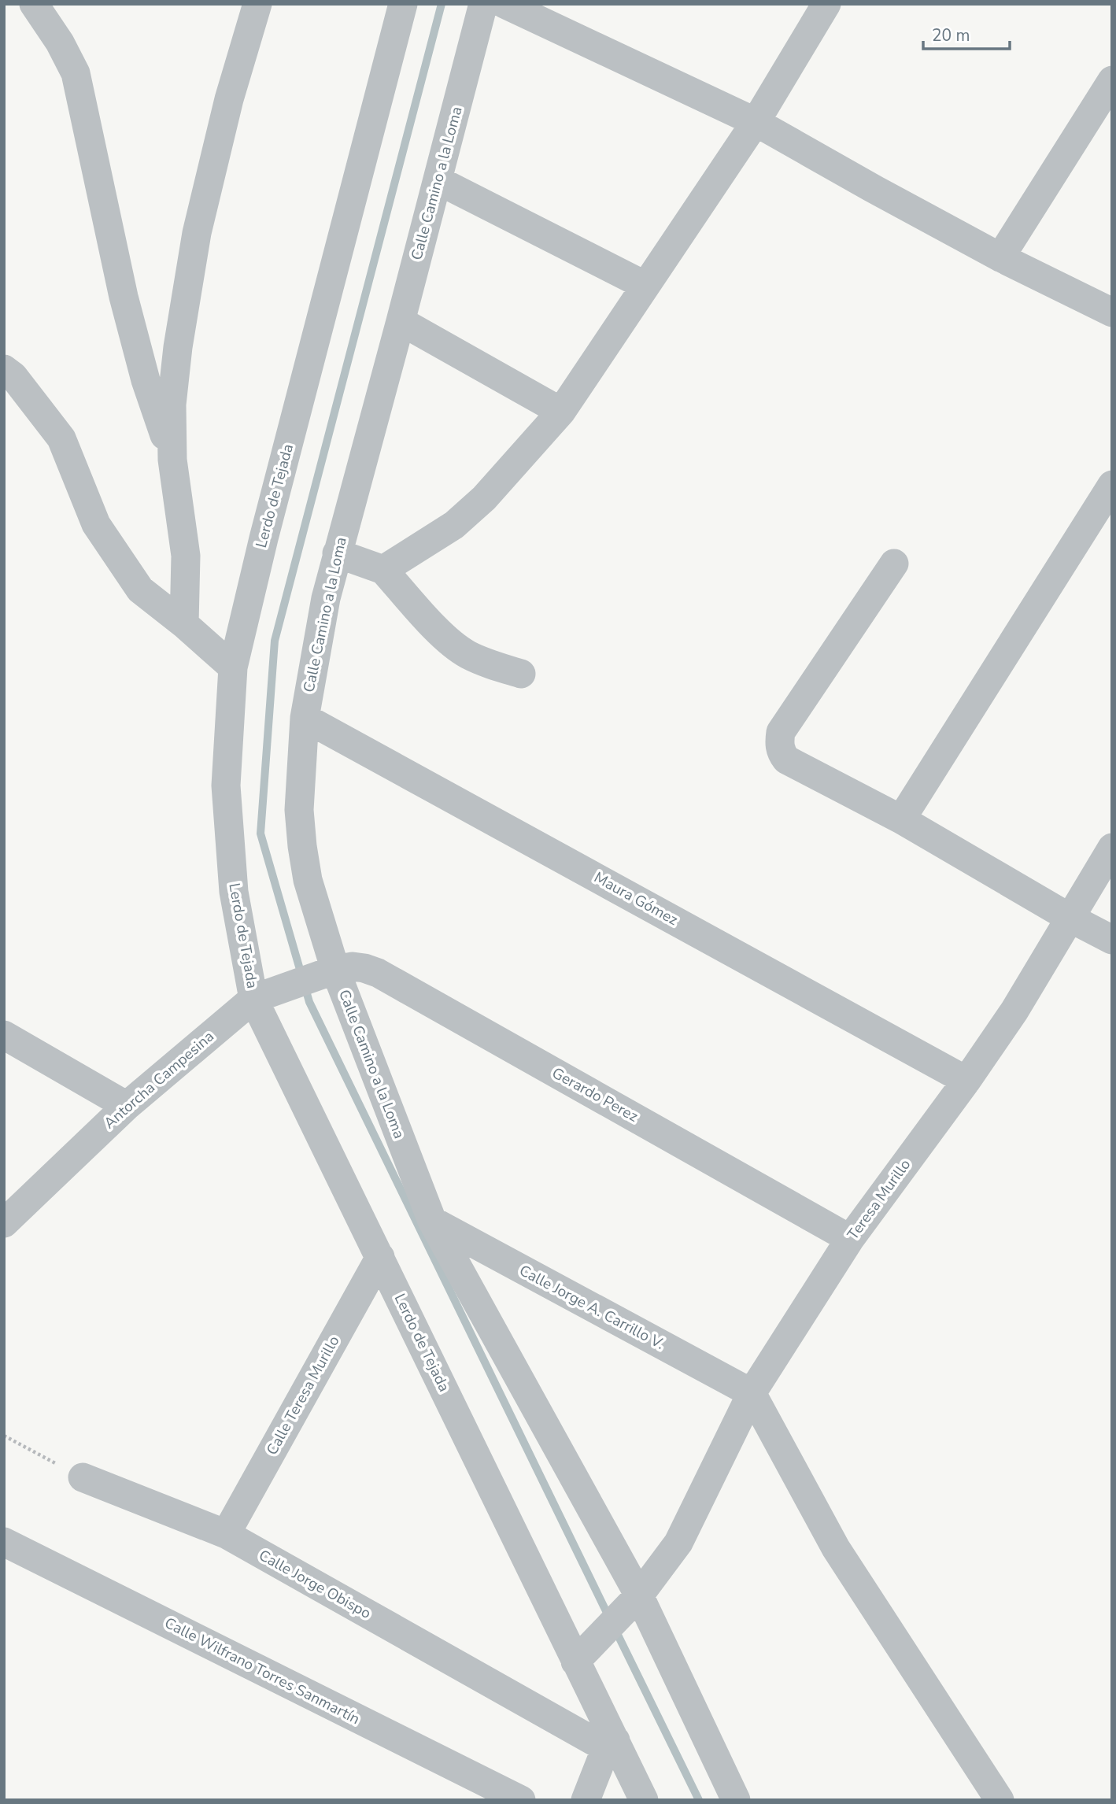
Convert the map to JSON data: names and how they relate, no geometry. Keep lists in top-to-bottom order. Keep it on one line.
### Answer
{"streets":{"street":["Calle Camino a la Loma","Lerdo de Tejada","Maura Gómez","Antorcha Campesina","Gerardo Perez","Teresa Murillo","Calle Jorge A. Carrillo V.","Calle Teresa Murillo","Calle Jorge Obispo","Calle Wilfrano Torres Sanmartín"]},"crossings":[["Calle Camino a la Loma","Maura Gómez"],["Calle Camino a la Loma","Antorcha Campesina"],["Calle Camino a la Loma","Gerardo Perez"],["Calle Camino a la Loma","Calle Jorge A. Carrillo V."],["Lerdo de Tejada","Antorcha Campesina"],["Lerdo de Tejada","Calle Teresa Murillo"],["Lerdo de Tejada","Calle Jorge Obispo"],["Maura Gómez","Teresa Murillo"],["Antorcha Campesina","Gerardo Perez"],["Gerardo Perez","Teresa Murillo"],["Teresa Murillo","Calle Jorge A. Carrillo V."],["Calle Teresa Murillo","Calle Jorge Obispo"]],"scale_bar":"20 m"}
